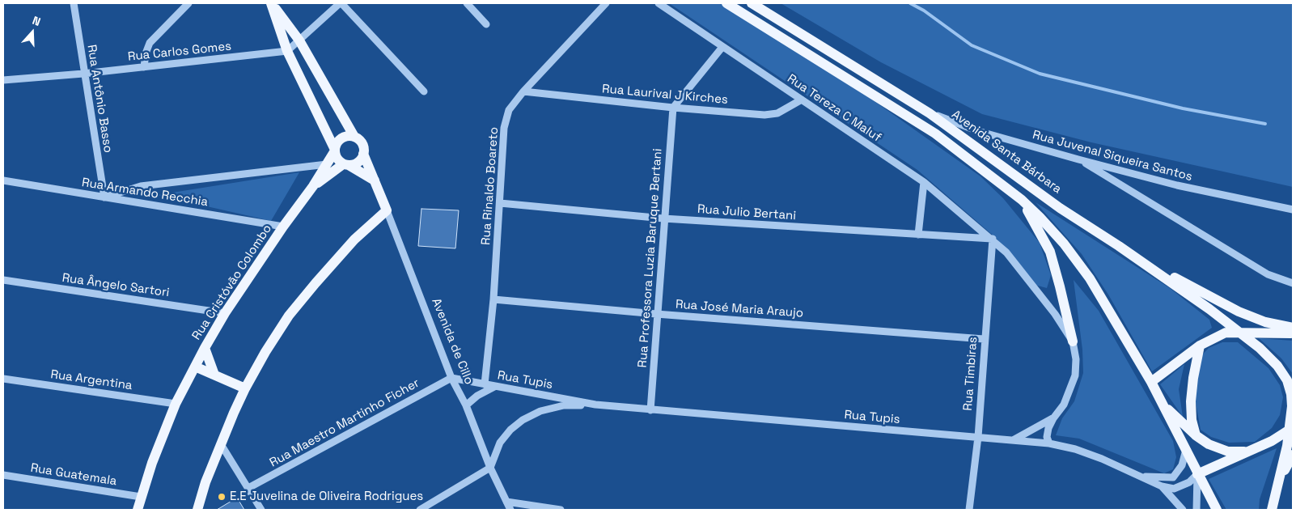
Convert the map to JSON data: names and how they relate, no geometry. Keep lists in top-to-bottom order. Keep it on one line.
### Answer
{"streets":{"main road":["Avenida Santa Bárbara","Rua Cristóvão Colombo","Avenida de Cillo"],"street":["Rua Carlos Gomes","Rua Laurival J Kirches","Rua Antônio Basso","Rua Tereza C Maluf","Rua Juvenal Siqueira Santos","Rua Rinaldo Boareto","Rua Armando Recchia","Rua Julio Bertani","Rua Professora Luzia Baruque Bertani","Rua Ângelo Sartori","Rua José Maria Araujo","Rua Timbiras","Rua Argentina","Rua Tupis","Rua Maestro Martinho Ficher","Rua Guatemala"]},"crossings":[["Rua Carlos Gomes","Rua Antônio Basso"],["Rua Laurival J Kirches","Rua Tereza C Maluf"],["Rua Laurival J Kirches","Rua Rinaldo Boareto"],["Rua Laurival J Kirches","Rua Professora Luzia Baruque Bertani"],["Rua Antônio Basso","Rua Armando Recchia"],["Rua Tereza C Maluf","Rua Julio Bertani"],["Rua Tereza C Maluf","Rua Timbiras"],["Avenida Santa Bárbara","Rua Juvenal Siqueira Santos"],["Rua Rinaldo Boareto","Rua Julio Bertani"],["Rua Rinaldo Boareto","Rua José Maria Araujo"],["Rua Rinaldo Boareto","Rua Tupis"],["Rua Armando Recchia","Rua Cristóvão Colombo"],["Rua Julio Bertani","Rua Professora Luzia Baruque Bertani"],["Rua Julio Bertani","Rua Timbiras"],["Rua Professora Luzia Baruque Bertani","Rua José Maria Araujo"],["Rua Professora Luzia Baruque Bertani","Rua Tupis"],["Rua Cristóvão Colombo","Rua Ângelo Sartori"],["Rua Cristóvão Colombo","Avenida de Cillo"],["Rua Cristóvão Colombo","Rua Argentina"],["Rua Cristóvão Colombo","Rua Guatemala"],["Rua José Maria Araujo","Rua Timbiras"],["Avenida de Cillo","Rua Tupis"],["Avenida de Cillo","Rua Maestro Martinho Ficher"],["Rua Timbiras","Rua Tupis"],["Rua Tupis","Rua Maestro Martinho Ficher"]],"places":["E.E Juvelina de Oliveira Rodrigues"],"north":"top"}
